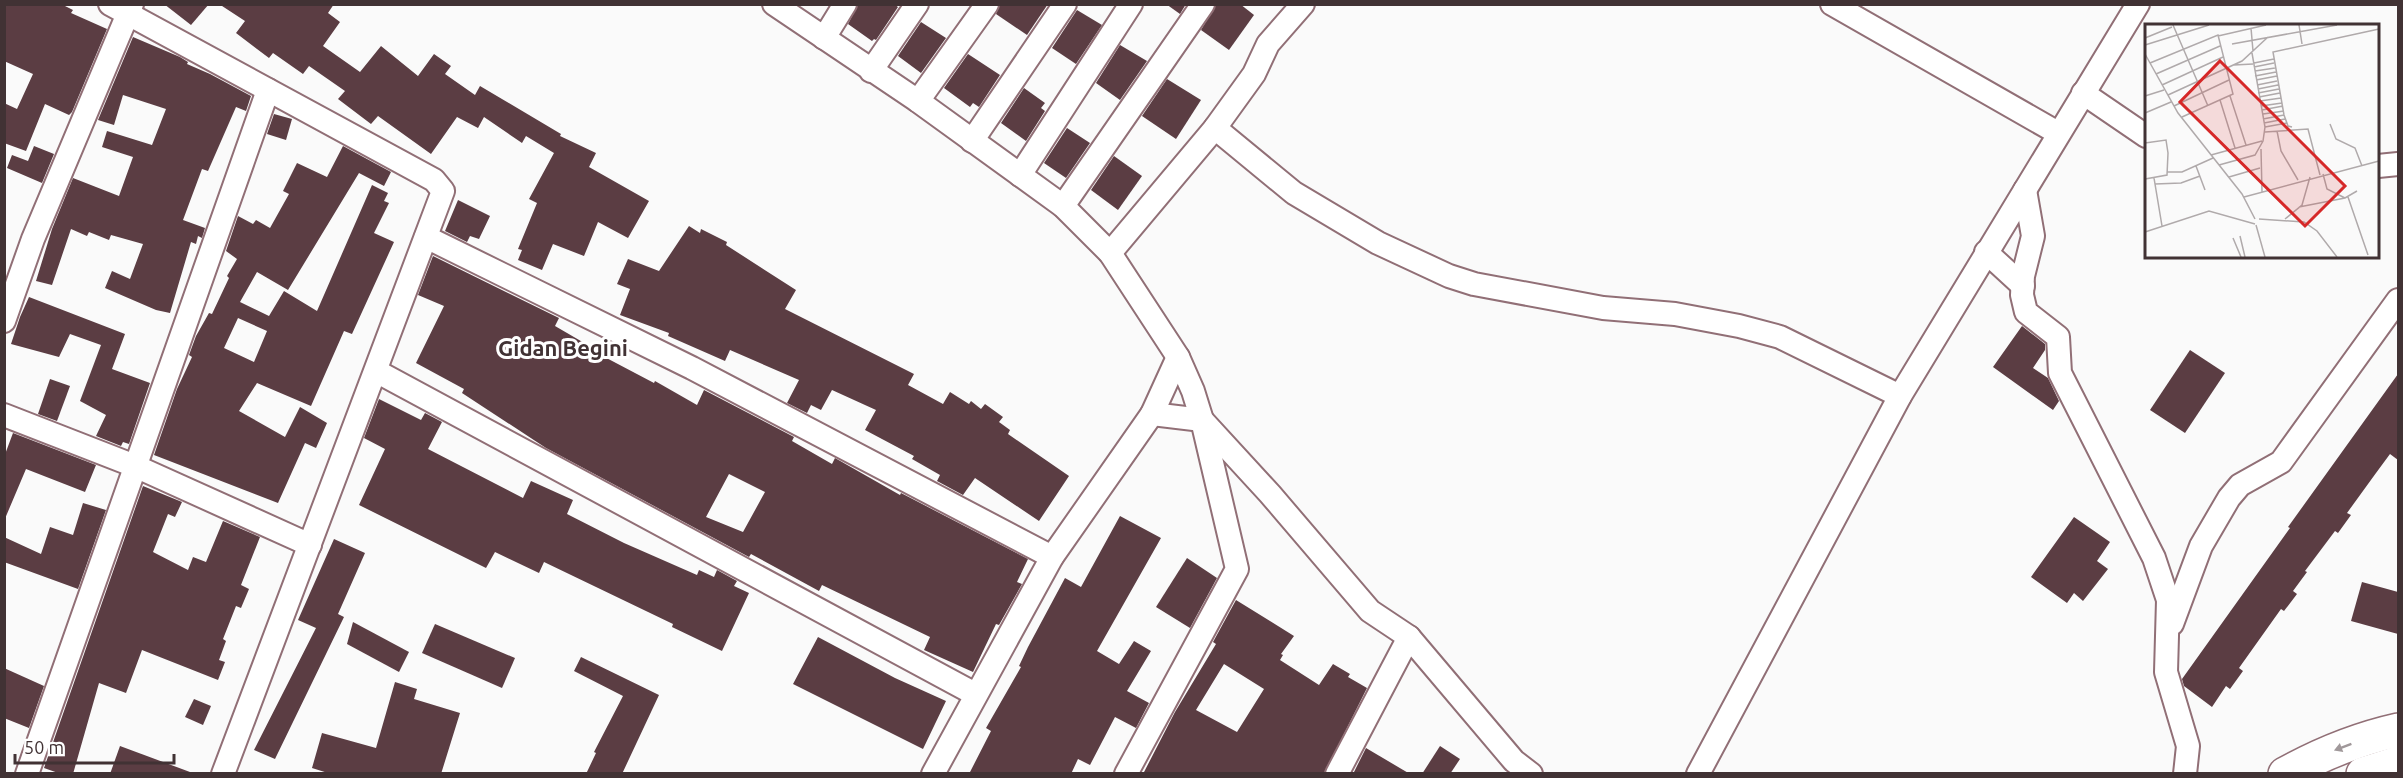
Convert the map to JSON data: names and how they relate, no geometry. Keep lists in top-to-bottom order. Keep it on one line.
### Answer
{"districts":["Gidan Begini"],"scale_bar":"50 m"}
